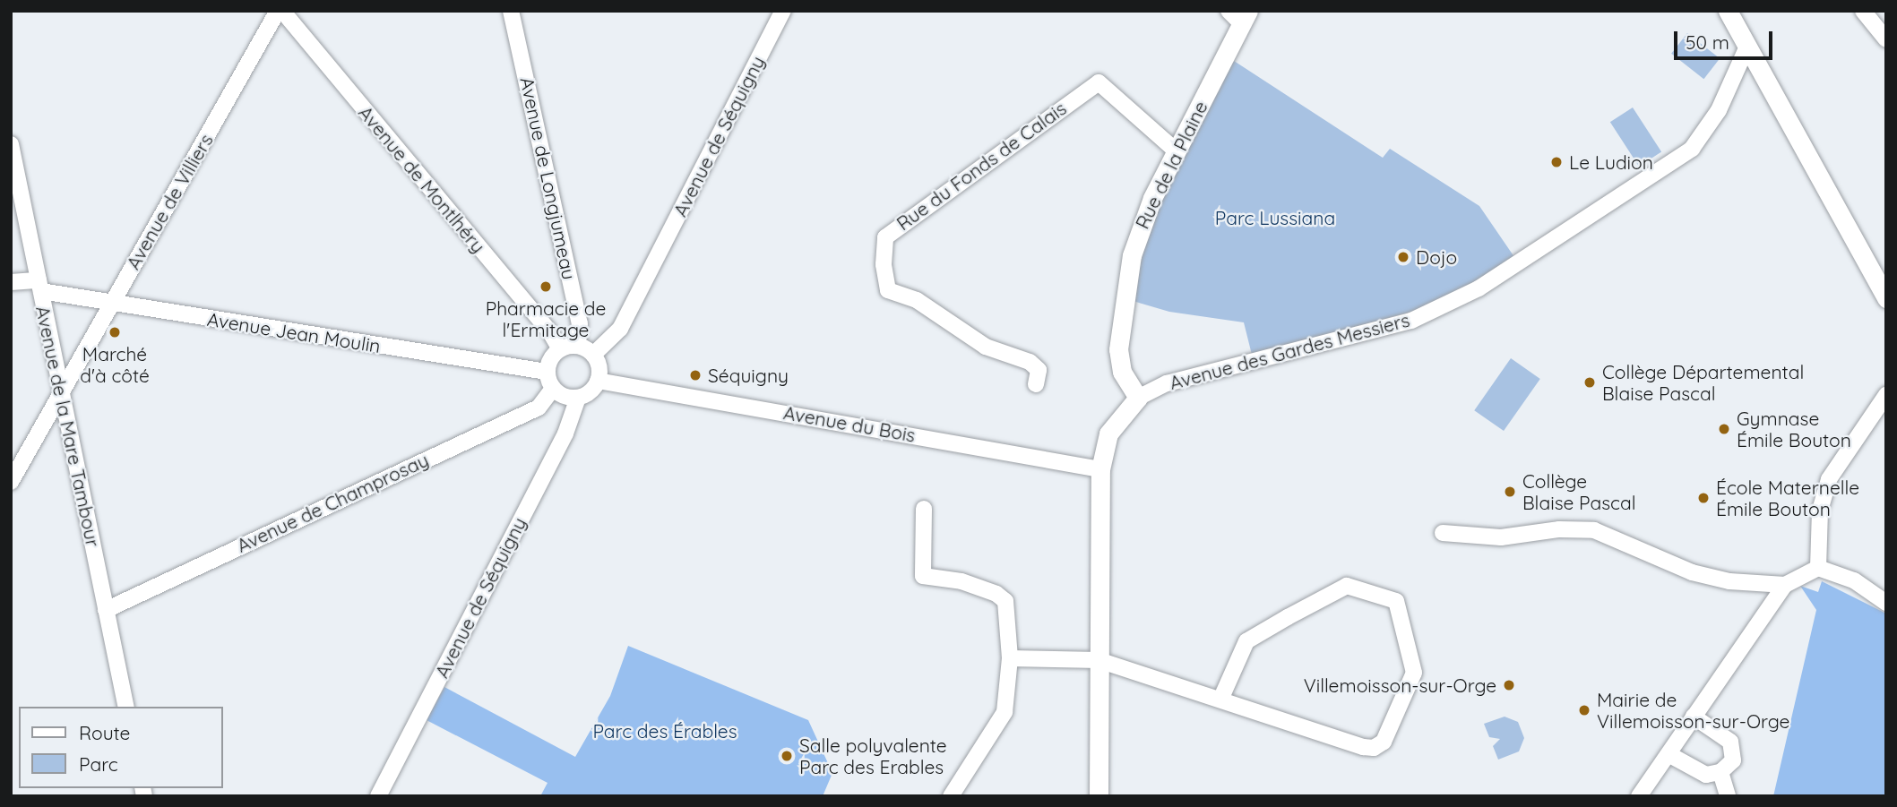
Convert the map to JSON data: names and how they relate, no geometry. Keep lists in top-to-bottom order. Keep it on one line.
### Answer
{"streets":{"street":["Avenue de Séquigny","Rue de la Plaine","Rue du Fonds de Calais","Avenue de Longjumeau","Avenue de Montlhéry","Avenue de Villiers","Avenue Jean Moulin","Avenue des Gardes Messiers","Avenue du Bois","Avenue de la Mare Tambour","Avenue de Champrosay"]},"crossings":[["Avenue de Séquigny","Avenue de Longjumeau"],["Avenue de Séquigny","Avenue de Montlhéry"],["Avenue de Séquigny","Avenue Jean Moulin"],["Avenue de Séquigny","Avenue du Bois"],["Avenue de Séquigny","Avenue de Champrosay"],["Rue de la Plaine","Rue du Fonds de Calais"],["Rue de la Plaine","Avenue des Gardes Messiers"],["Avenue de Longjumeau","Avenue de Montlhéry"],["Avenue de Longjumeau","Avenue Jean Moulin"],["Avenue de Longjumeau","Avenue du Bois"],["Avenue de Longjumeau","Avenue de Champrosay"],["Avenue de Montlhéry","Avenue de Villiers"],["Avenue de Montlhéry","Avenue Jean Moulin"],["Avenue de Montlhéry","Avenue du Bois"],["Avenue de Montlhéry","Avenue de Champrosay"],["Avenue de Villiers","Avenue Jean Moulin"],["Avenue de Villiers","Avenue de la Mare Tambour"],["Avenue Jean Moulin","Avenue du Bois"],["Avenue Jean Moulin","Avenue de la Mare Tambour"],["Avenue Jean Moulin","Avenue de Champrosay"],["Avenue des Gardes Messiers","Avenue du Bois"],["Avenue du Bois","Avenue de Champrosay"],["Avenue de la Mare Tambour","Avenue de Champrosay"]],"parks":["Parc Lussiana","Parc des Érables"],"places":["Le Ludion","Dojo","Pharmacie de l'Ermitage","Marché d'à côté","Séquigny","Collège Départemental Blaise Pascal","Gymnase Émile Bouton","Collège Blaise Pascal","École Maternelle Émile Bouton","Villemoisson-sur-Orge","Mairie de Villemoisson-sur-Orge","Salle polyvalente Parc des Erables"],"legend":["Route","Parc"],"scale_bar":"50 m"}
